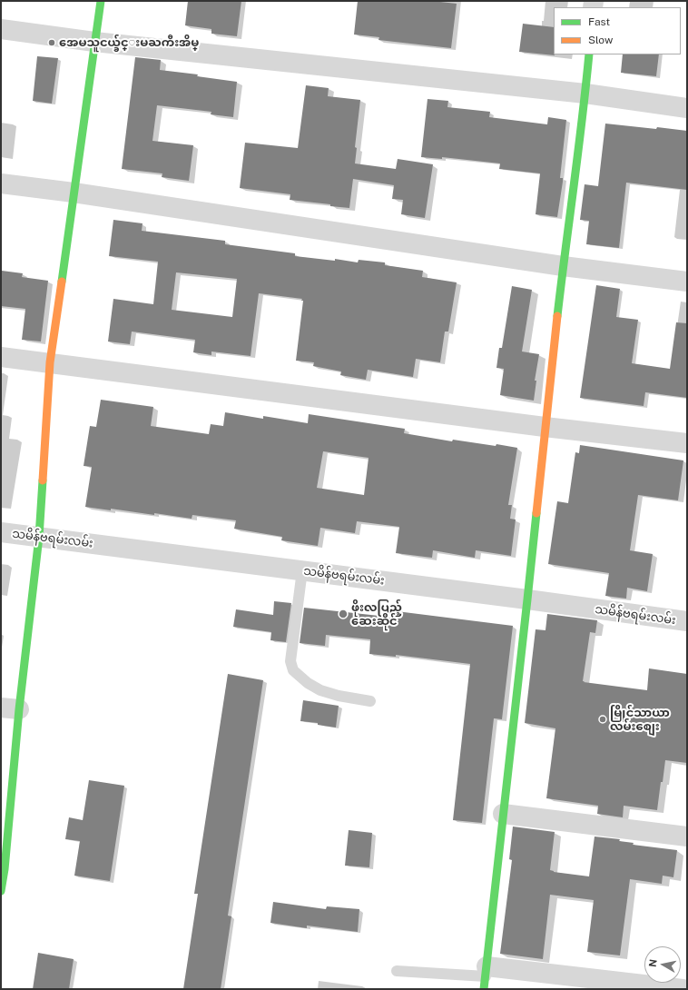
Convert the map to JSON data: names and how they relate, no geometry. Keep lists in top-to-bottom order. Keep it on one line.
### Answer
{"streets":{"street":["သမိန်ဗရမ်းလမ်း"]},"places":["အေမသူငယ္ခ်င္းမႀကီးအိမ္","ဖိုးလပြည့် ဆေးဆိုင်","မြိုင်သာယာ လမ်းစျေး"],"legend":["Fast","Slow"],"north":"left"}
